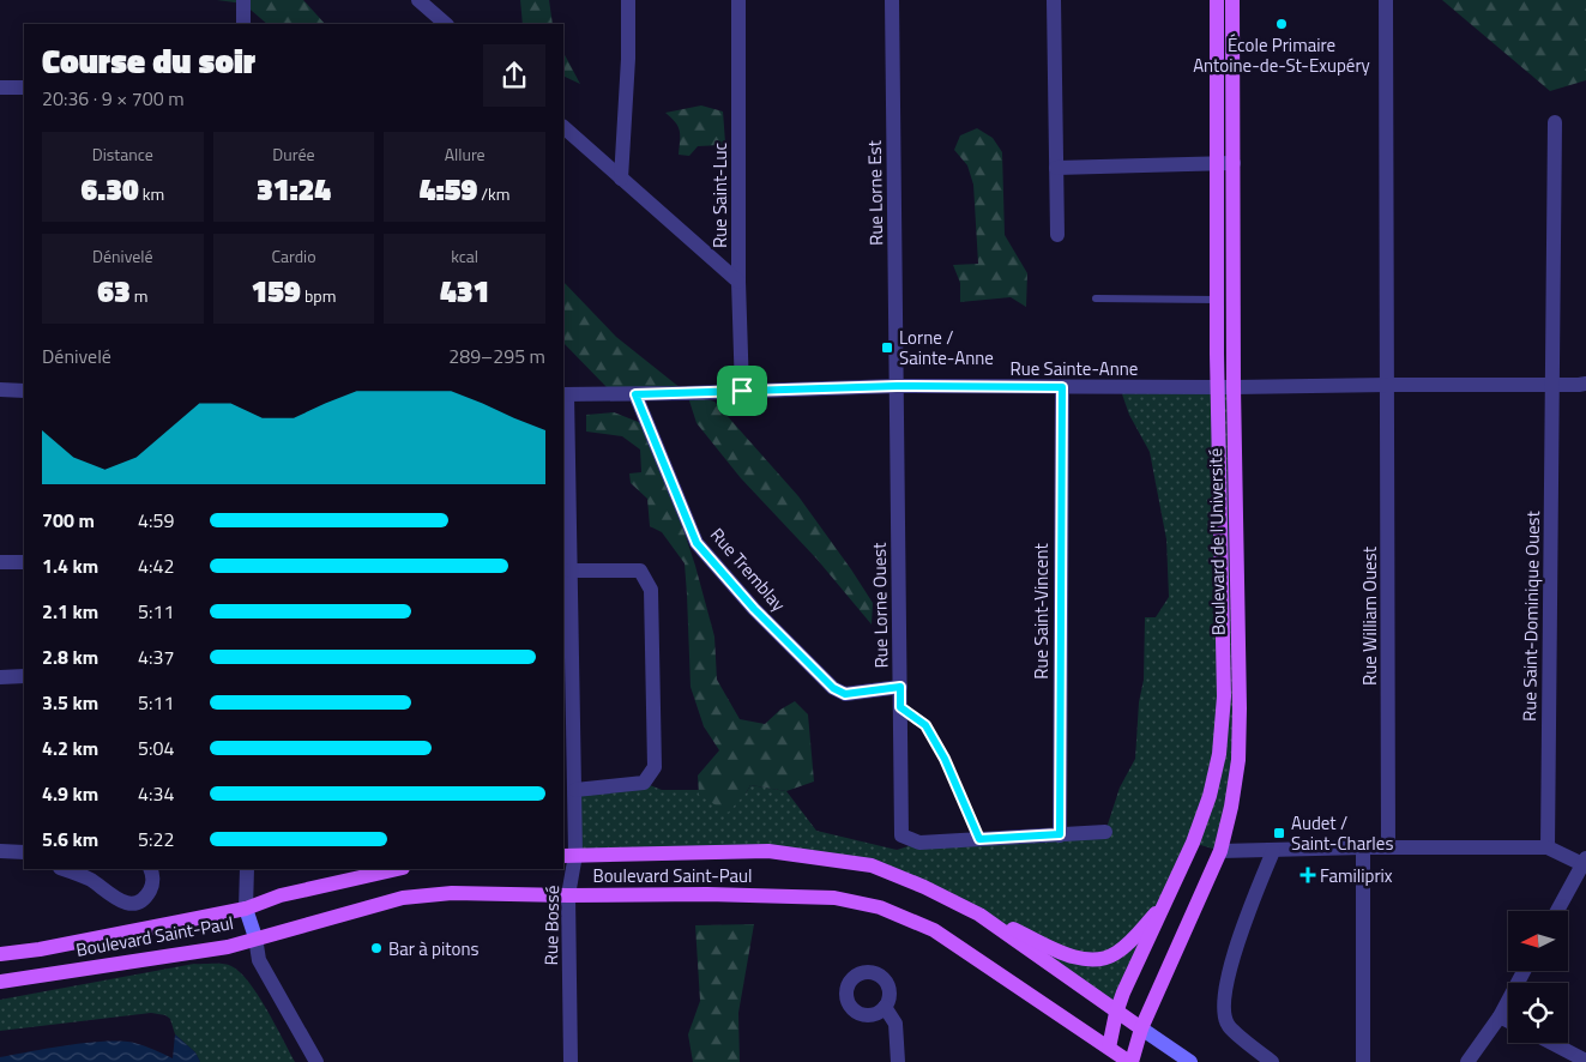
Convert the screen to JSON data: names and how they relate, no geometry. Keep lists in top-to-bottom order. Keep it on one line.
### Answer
{"streets":{"main road":["Boulevard de l'Université","Boulevard Saint-Paul"],"street":["Rue Lorne Est","Rue Saint-Luc","Rue Sainte-Anne","Rue Tremblay","Rue Lorne Ouest","Rue Saint-Vincent","Rue William Ouest","Rue Saint-Dominique Ouest","Rue Bossé"]},"crossings":[["Rue Lorne Est","Rue Sainte-Anne"],["Rue Lorne Est","Rue Lorne Ouest"],["Rue Saint-Luc","Rue Sainte-Anne"],["Rue Sainte-Anne","Boulevard de l'Université"],["Rue Sainte-Anne","Rue Tremblay"],["Rue Sainte-Anne","Rue Lorne Ouest"],["Rue Sainte-Anne","Rue Saint-Vincent"],["Rue Sainte-Anne","Rue William Ouest"],["Rue Sainte-Anne","Rue Saint-Dominique Ouest"],["Rue Sainte-Anne","Rue Bossé"],["Boulevard de l'Université","Boulevard Saint-Paul"],["Rue Tremblay","Rue Lorne Ouest"],["Rue Lorne Ouest","Rue Saint-Vincent"],["Boulevard Saint-Paul","Rue Bossé"]],"places":{"other":["École Primaire Antoine-de-St-Exupéry","Bar à pitons"],"transit":["Lorne / Sainte-Anne","Audet / Saint-Charles"],"health":["Familiprix"]},"north":"left","page":{"heading":["Course du soir","20:36 · 9 × 700 m"],"stats":[["Distance","6.30 km"],["Durée","31:24"],["Allure","4:59 /km"],["Dénivelé","63 m"],["Cardio","159 bpm"],["kcal","431"]],"chart":["Dénivelé","289–295 m"],"list":[{"name":"700 m","note":"4:59"},{"name":"1.4 km","note":"4:42"},{"name":"2.1 km","note":"5:11"},{"name":"2.8 km","note":"4:37"},{"name":"3.5 km","note":"5:11"},{"name":"4.2 km","note":"5:04"},{"name":"4.9 km","note":"4:34"},{"name":"5.6 km","note":"5:22"}]}}
